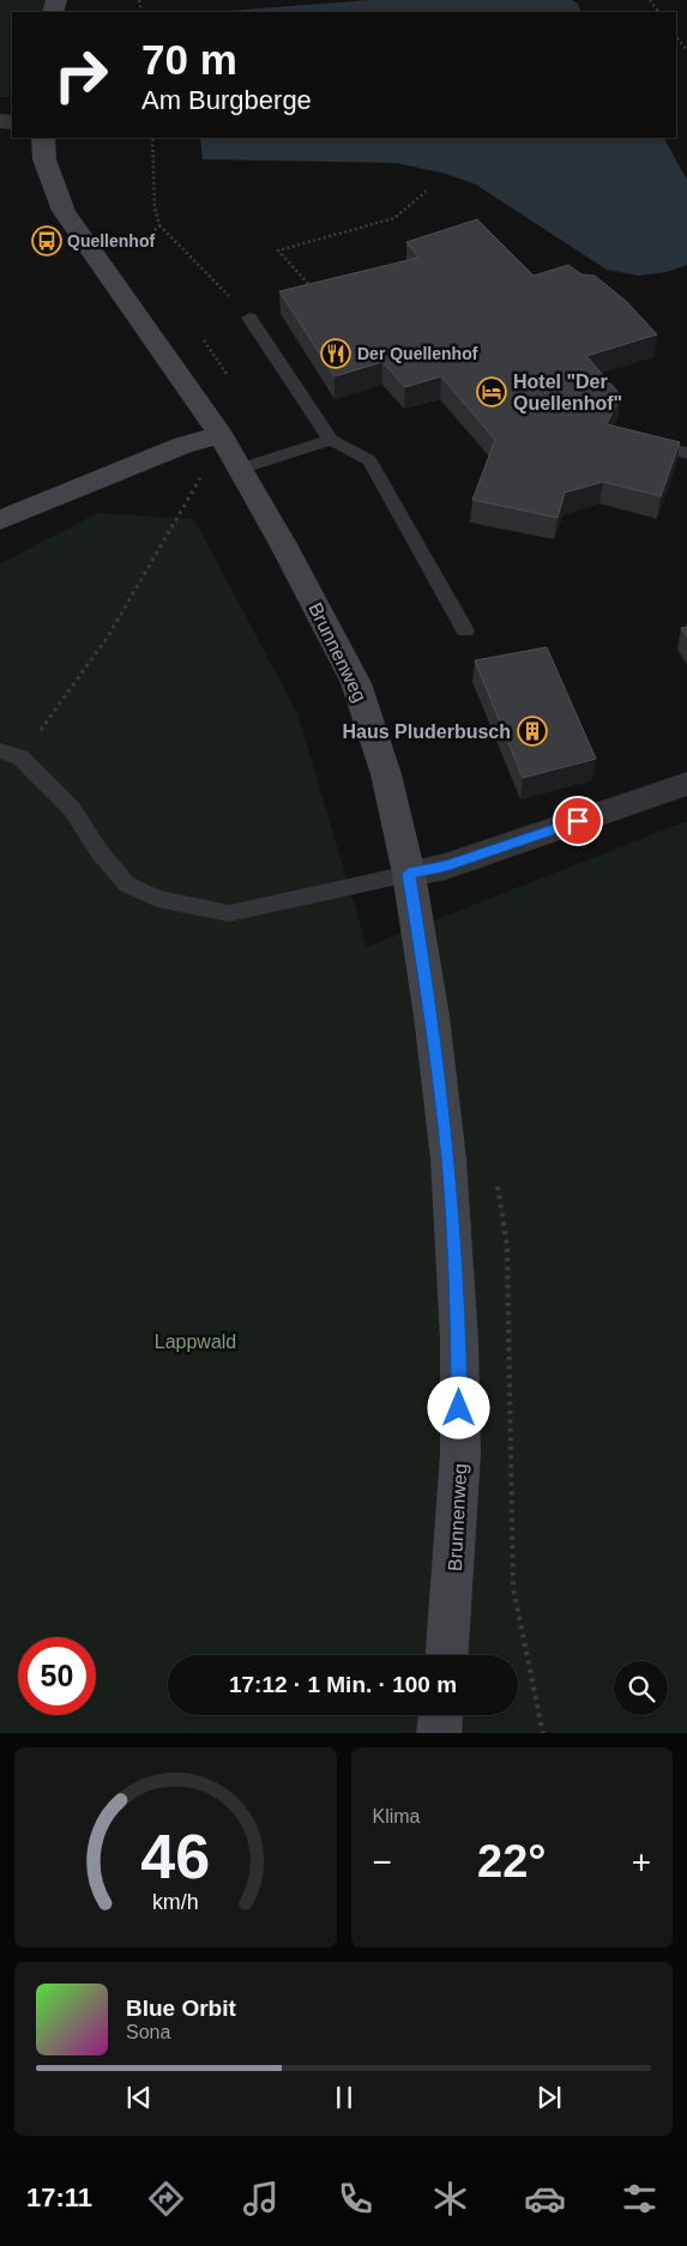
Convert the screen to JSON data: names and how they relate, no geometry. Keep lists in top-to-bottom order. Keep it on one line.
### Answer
{"streets":{"main road":["Brunnenweg"]},"parks":["Lappwald"],"places":{"bus stop":["Quellenhof"],"restaurant":["Der Quellenhof"],"hotel":["Hotel \"Der Quellenhof\""],"building":["Haus Pluderbusch"]},"page":{"turn":["70 m","Am Burgberge"],"limit":"50","trip":"17:12 · 1 Min. · 100 m","tile":"Klima","heat":["−","22°","+"],"song":["Blue Orbit","Sona"],"tabs":"17:11","gauge":["46","km/h"]}}
